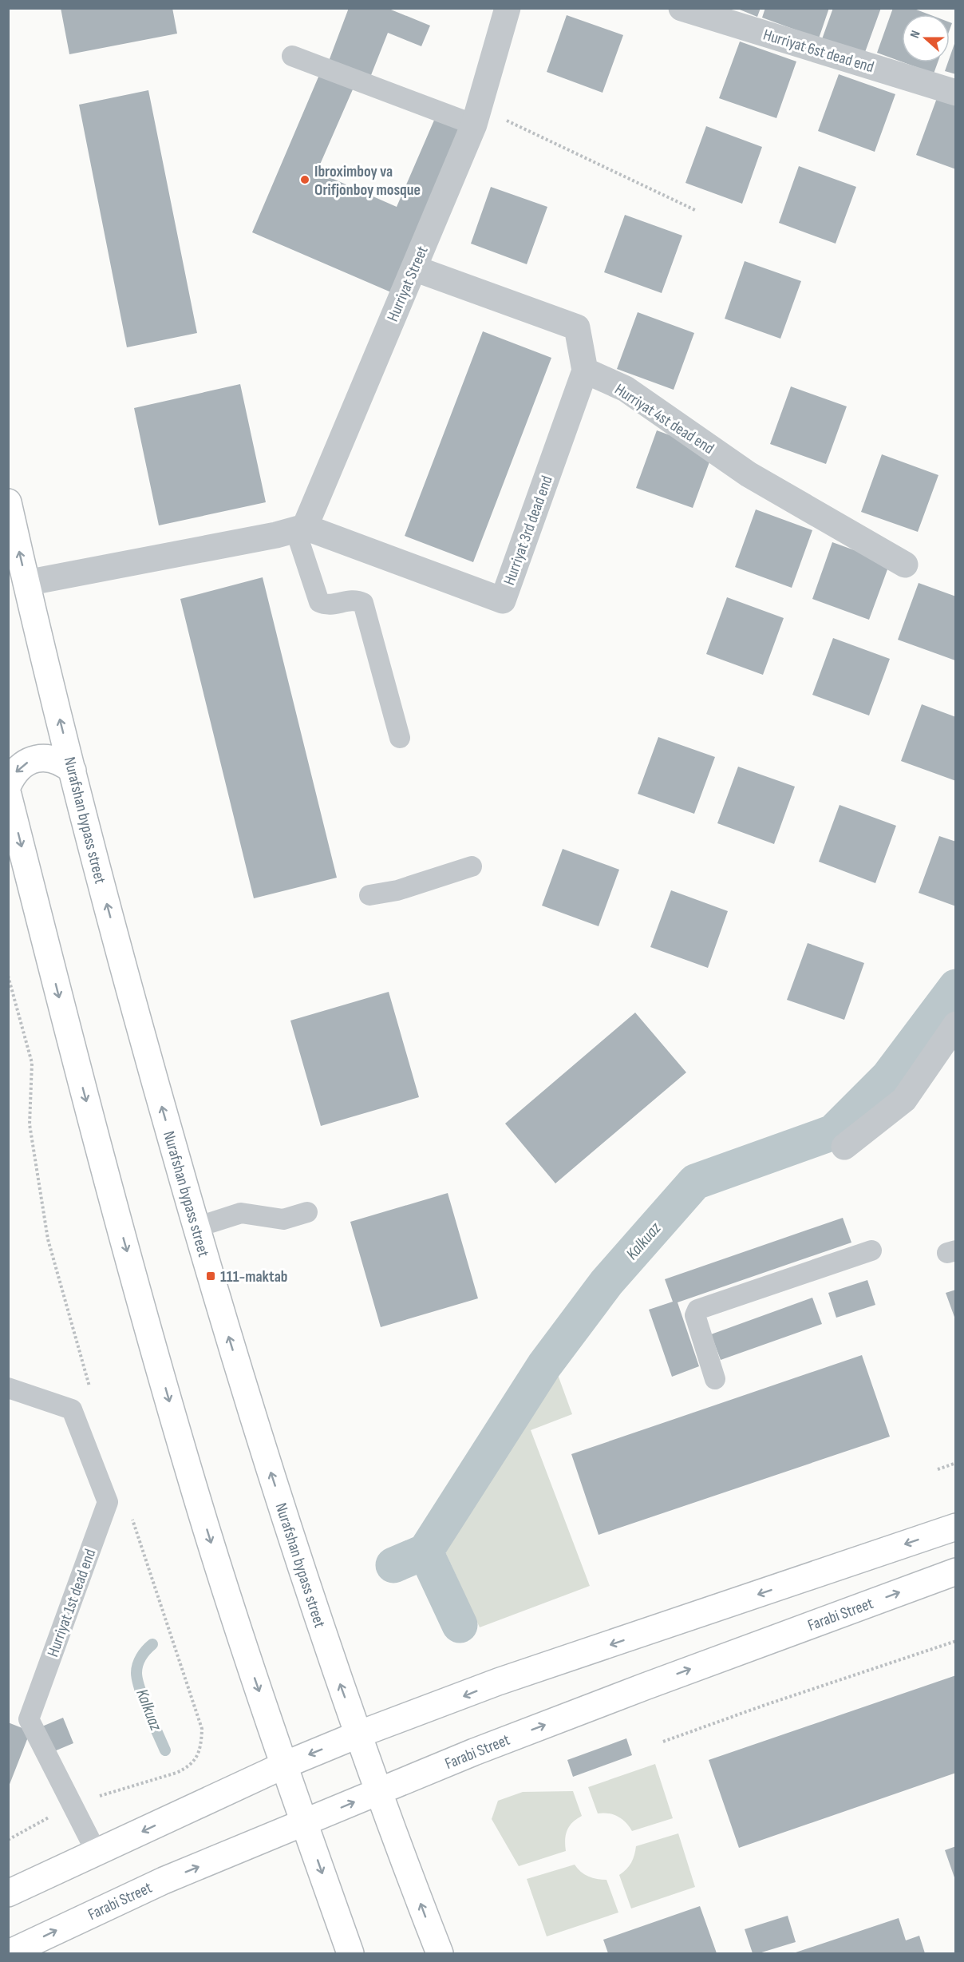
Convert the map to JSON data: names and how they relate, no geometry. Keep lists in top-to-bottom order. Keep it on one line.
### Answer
{"streets":{"main road":["Nurafshan bypass street","Farabi Street"],"street":["Hurriyat 6st dead end","Hurriyat Street","Hurriyat 4st dead end","Hurriyat 3rd dead end"],"lane":["Hurriyat 1st dead end"]},"crossings":[["Hurriyat Street","Hurriyat 3rd dead end"],["Hurriyat 4st dead end","Hurriyat 3rd dead end"],["Nurafshan bypass street","Farabi Street"]],"water":["Kalkuaz"],"places":{"other":["Ibroximboy va Orifjonboy mosque"],"transit":["111-maktab"]},"north":"left"}
